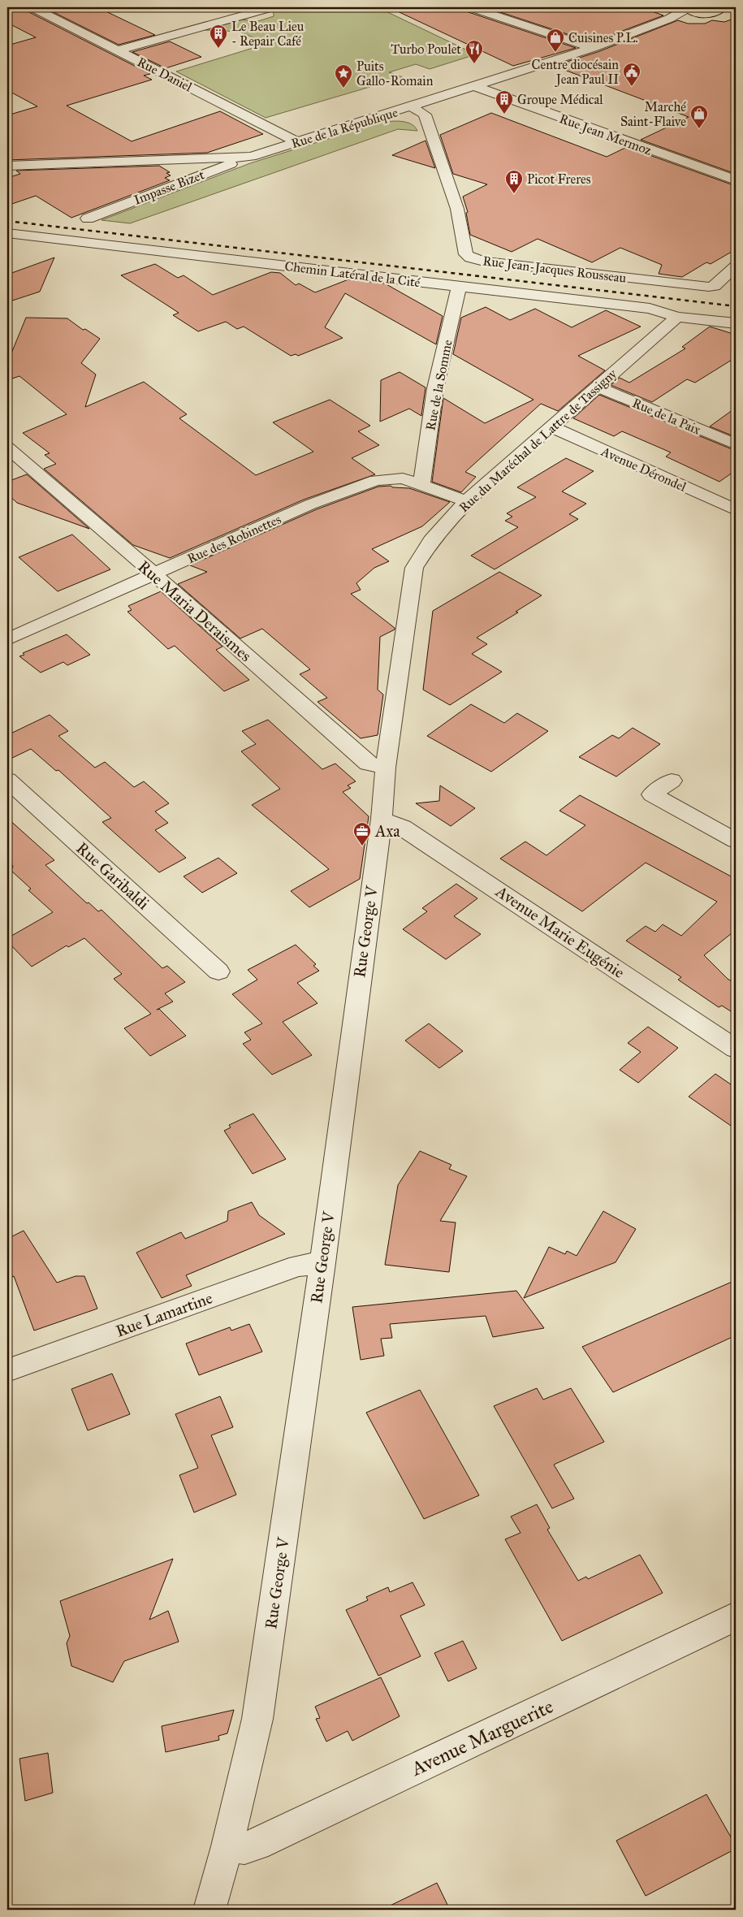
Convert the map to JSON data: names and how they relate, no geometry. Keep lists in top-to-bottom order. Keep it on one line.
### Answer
{"streets":{"street":["Rue Daniel","Rue de la République","Rue Jean Mermoz","Impasse Bizet","Rue Jean-Jacques Rousseau","Chemin Latéral de la Cité","Rue de la Somme","Rue de la Paix","Rue du Maréchal de Lattre de Tassigny","Avenue Dérondel","Rue des Robinettes","Rue Maria Deraismes","Rue Garibaldi","Rue George V","Avenue Marie Eugénie","Rue Lamartine","Avenue Marguerite"]},"crossings":[["Rue Daniel","Rue de la République"],["Rue de la République","Rue Jean Mermoz"],["Rue de la République","Impasse Bizet"],["Rue de la République","Rue Jean-Jacques Rousseau"],["Chemin Latéral de la Cité","Rue de la Somme"],["Chemin Latéral de la Cité","Rue du Maréchal de Lattre de Tassigny"],["Rue de la Somme","Rue des Robinettes"],["Rue de la Paix","Rue du Maréchal de Lattre de Tassigny"],["Rue du Maréchal de Lattre de Tassigny","Avenue Dérondel"],["Rue du Maréchal de Lattre de Tassigny","Rue des Robinettes"],["Rue du Maréchal de Lattre de Tassigny","Rue George V"],["Rue des Robinettes","Rue Maria Deraismes"],["Rue Maria Deraismes","Rue George V"],["Rue George V","Avenue Marie Eugénie"],["Rue George V","Rue Lamartine"],["Rue George V","Avenue Marguerite"]],"places":{"building":["Le Beau Lieu - Repair Café","Groupe Médical","Picot Freres"],"shop":["Cuisines P.L.","Marché Saint-Flaive"],"restaurant":["Turbo Poulet"],"public building":["Centre diocésain Jean Paul II"],"place":["Puits Gallo-Romain"],"office":["Axa"]}}
